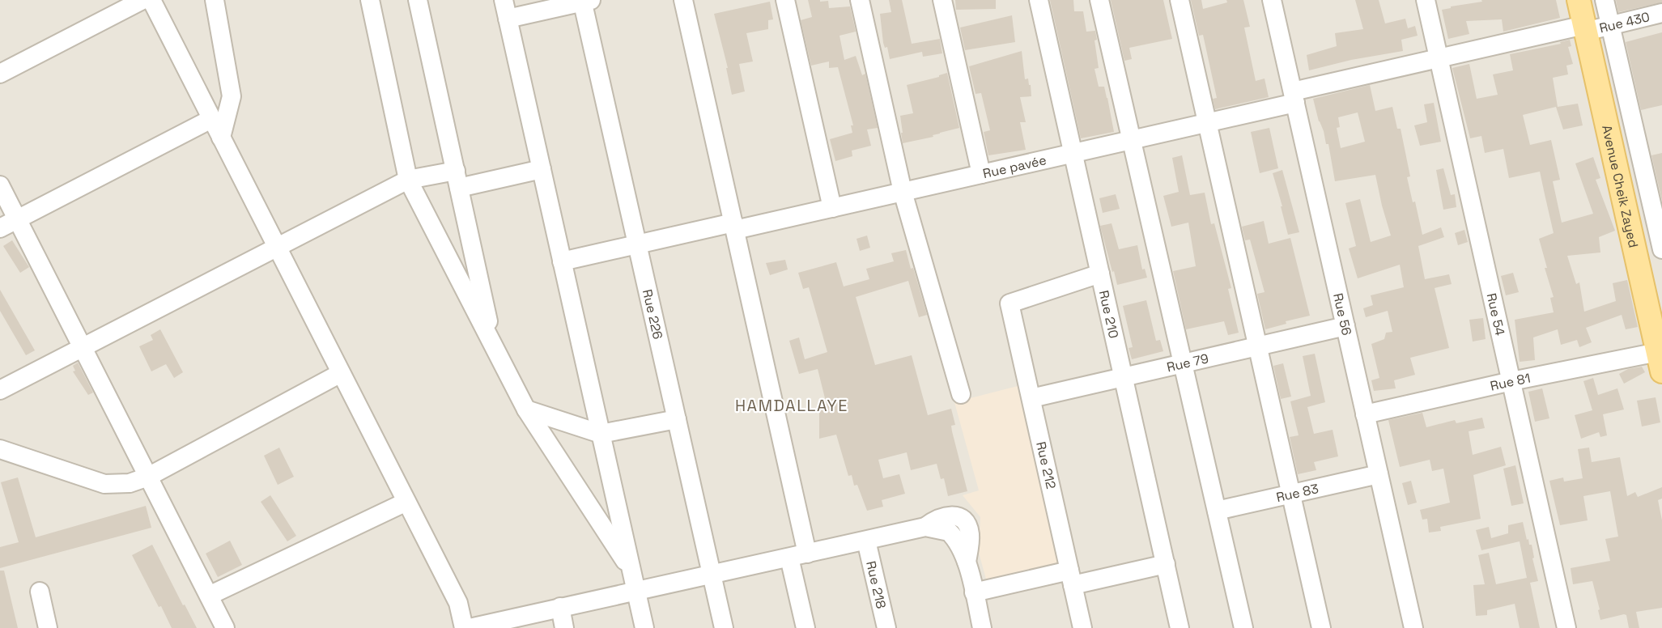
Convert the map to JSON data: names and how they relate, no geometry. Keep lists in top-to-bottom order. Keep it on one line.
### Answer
{"streets":{"main road":["Avenue Cheik Zayed"],"street":["Rue 430","Rue pavée","Rue 226","Rue 210","Rue 56","Rue 54","Rue 79","Rue 81","Rue 212","Rue 83","Rue 218"]},"crossings":[["Rue 430","Rue pavée"],["Rue 430","Avenue Cheik Zayed"],["Rue 430","Rue 54"],["Rue pavée","Rue 226"],["Rue pavée","Rue 210"],["Rue pavée","Rue 56"],["Rue pavée","Rue 54"],["Avenue Cheik Zayed","Rue 81"],["Rue 210","Rue 79"],["Rue 210","Rue 212"],["Rue 56","Rue 79"],["Rue 56","Rue 81"],["Rue 56","Rue 83"],["Rue 54","Rue 81"],["Rue 79","Rue 212"]],"districts":["HAMDALLAYE"]}
